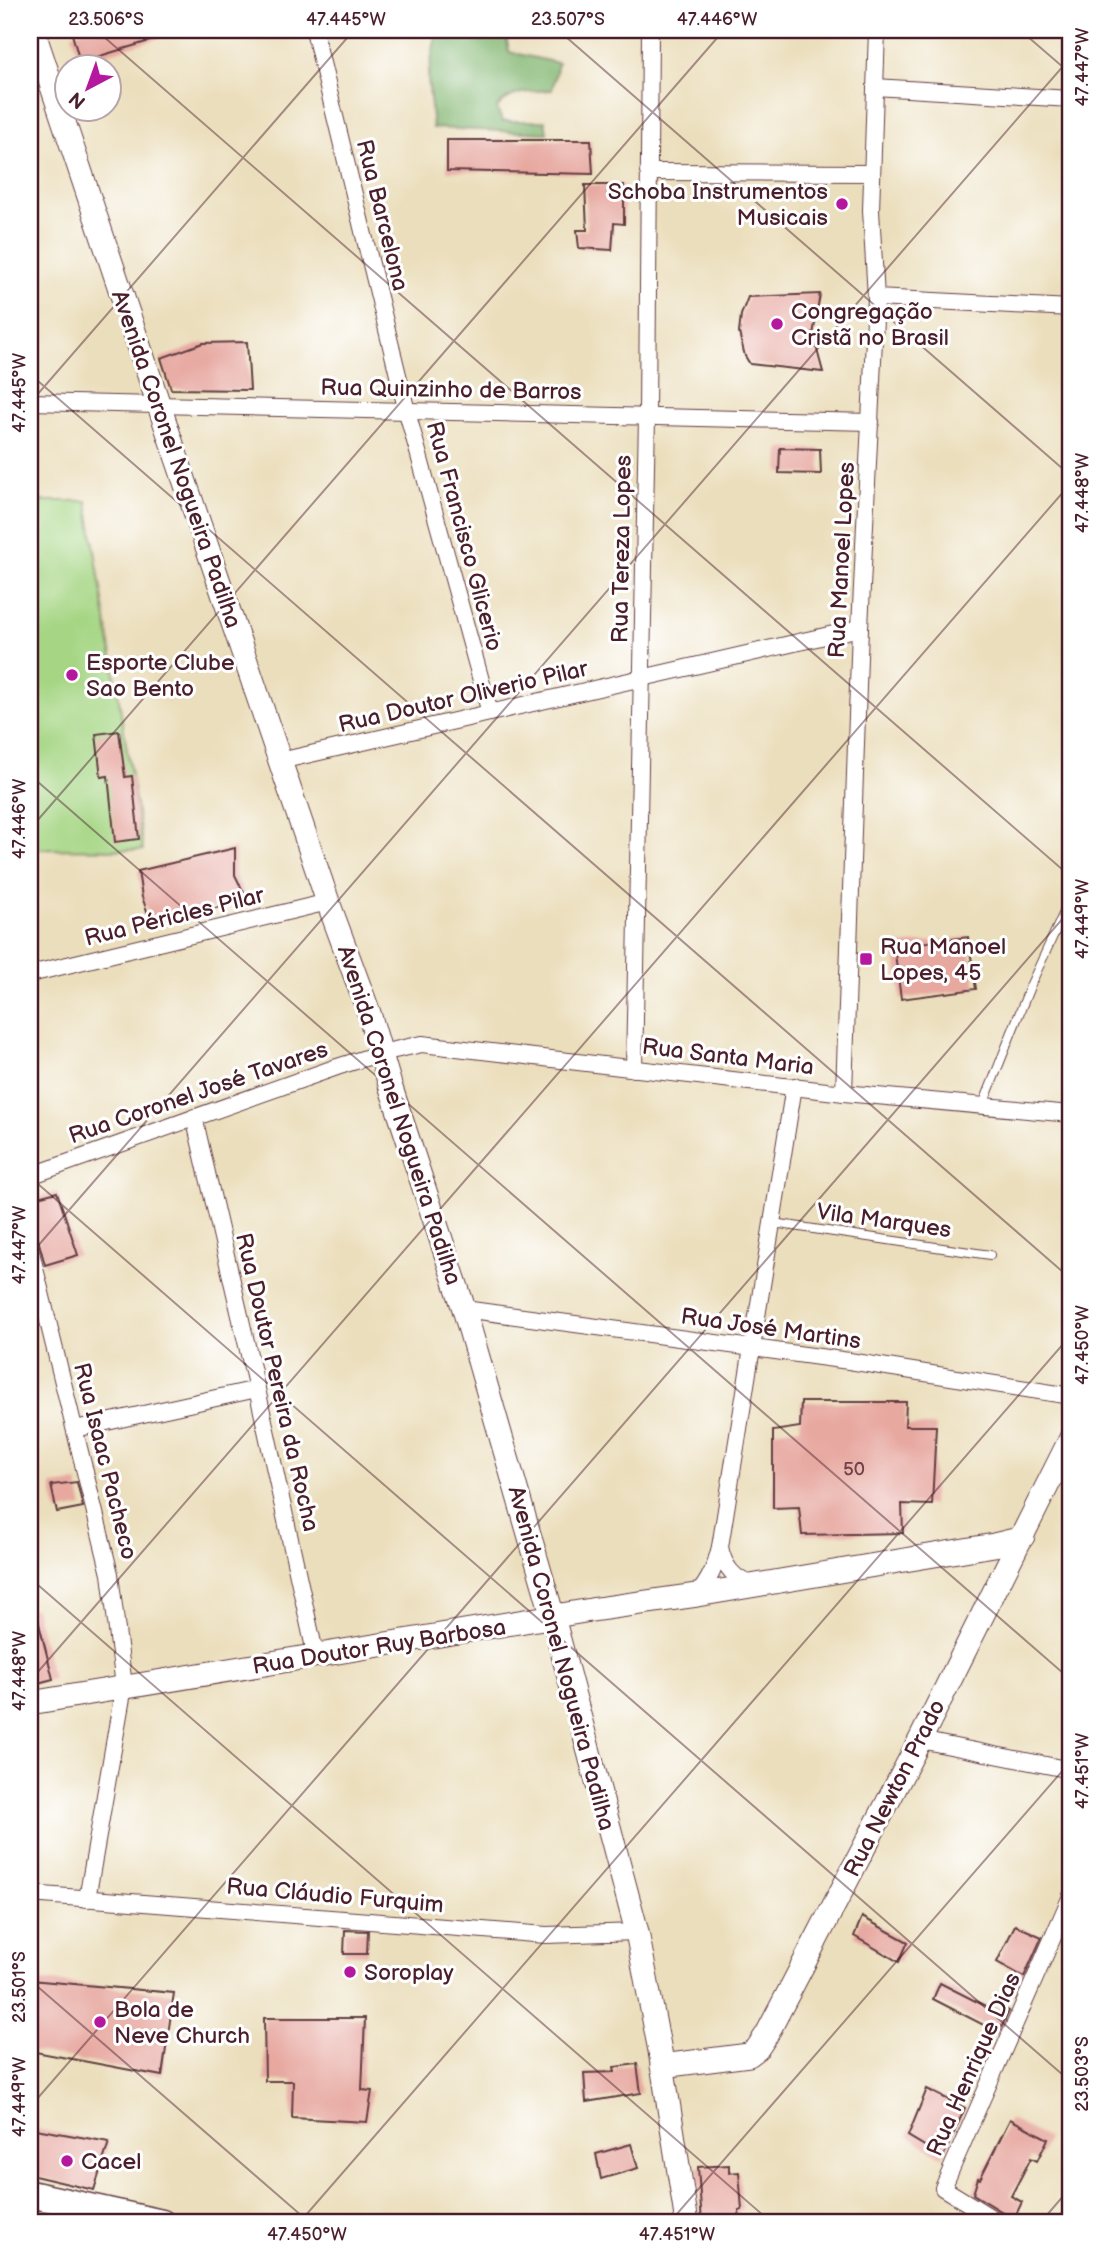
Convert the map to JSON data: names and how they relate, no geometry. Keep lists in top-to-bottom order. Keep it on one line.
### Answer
{"streets":{"main road":["Avenida Coronel Nogueira Padilha","Rua Doutor Ruy Barbosa","Rua Newton Prado"],"street":["Rua Barcelona","Rua Quinzinho de Barros","Rua Francisco Glicerio","Rua Tereza Lopes","Rua Manoel Lopes","Rua Doutor Oliverio Pilar","Rua Péricles Pilar","Rua Santa Maria","Rua Coronel José Tavares","Rua José Martins","Rua Doutor Pereira da Rocha","Rua Isaac Pacheco","Rua Cláudio Furquim","Rua Henrique Dias"],"lane":["Vila Marques"]},"crossings":[["Rua Barcelona","Rua Quinzinho de Barros"],["Rua Barcelona","Rua Francisco Glicerio"],["Rua Quinzinho de Barros","Avenida Coronel Nogueira Padilha"],["Rua Quinzinho de Barros","Rua Francisco Glicerio"],["Rua Quinzinho de Barros","Rua Tereza Lopes"],["Rua Quinzinho de Barros","Rua Manoel Lopes"],["Avenida Coronel Nogueira Padilha","Rua Doutor Oliverio Pilar"],["Avenida Coronel Nogueira Padilha","Rua Péricles Pilar"],["Avenida Coronel Nogueira Padilha","Rua Santa Maria"],["Avenida Coronel Nogueira Padilha","Rua Coronel José Tavares"],["Avenida Coronel Nogueira Padilha","Rua José Martins"],["Avenida Coronel Nogueira Padilha","Rua Doutor Ruy Barbosa"],["Avenida Coronel Nogueira Padilha","Rua Newton Prado"],["Avenida Coronel Nogueira Padilha","Rua Cláudio Furquim"],["Rua Francisco Glicerio","Rua Doutor Oliverio Pilar"],["Rua Tereza Lopes","Rua Doutor Oliverio Pilar"],["Rua Tereza Lopes","Rua Santa Maria"],["Rua Manoel Lopes","Rua Doutor Oliverio Pilar"],["Rua Manoel Lopes","Rua Santa Maria"],["Rua Santa Maria","Rua Coronel José Tavares"],["Rua Coronel José Tavares","Rua Doutor Pereira da Rocha"],["Rua Doutor Pereira da Rocha","Rua Doutor Ruy Barbosa"],["Rua Isaac Pacheco","Rua Doutor Ruy Barbosa"],["Rua Isaac Pacheco","Rua Cláudio Furquim"],["Rua Doutor Ruy Barbosa","Rua Newton Prado"]],"places":{"other":["Schoba Instrumentos Musicais","Congregação Cristã no Brasil","Esporte Clube Sao Bento","Soroplay","Bola de Neve Church","Cacel"],"transit":["Rua Manoel Lopes, 45"]},"house_numbers":["50"],"north":"bottom left","coordinates":["23.506°S","47.445°W","23.507°S","47.446°W","47.447°W","47.448°W","47.449°W","47.450°W","47.451°W","23.501°S","23.503°S"]}
